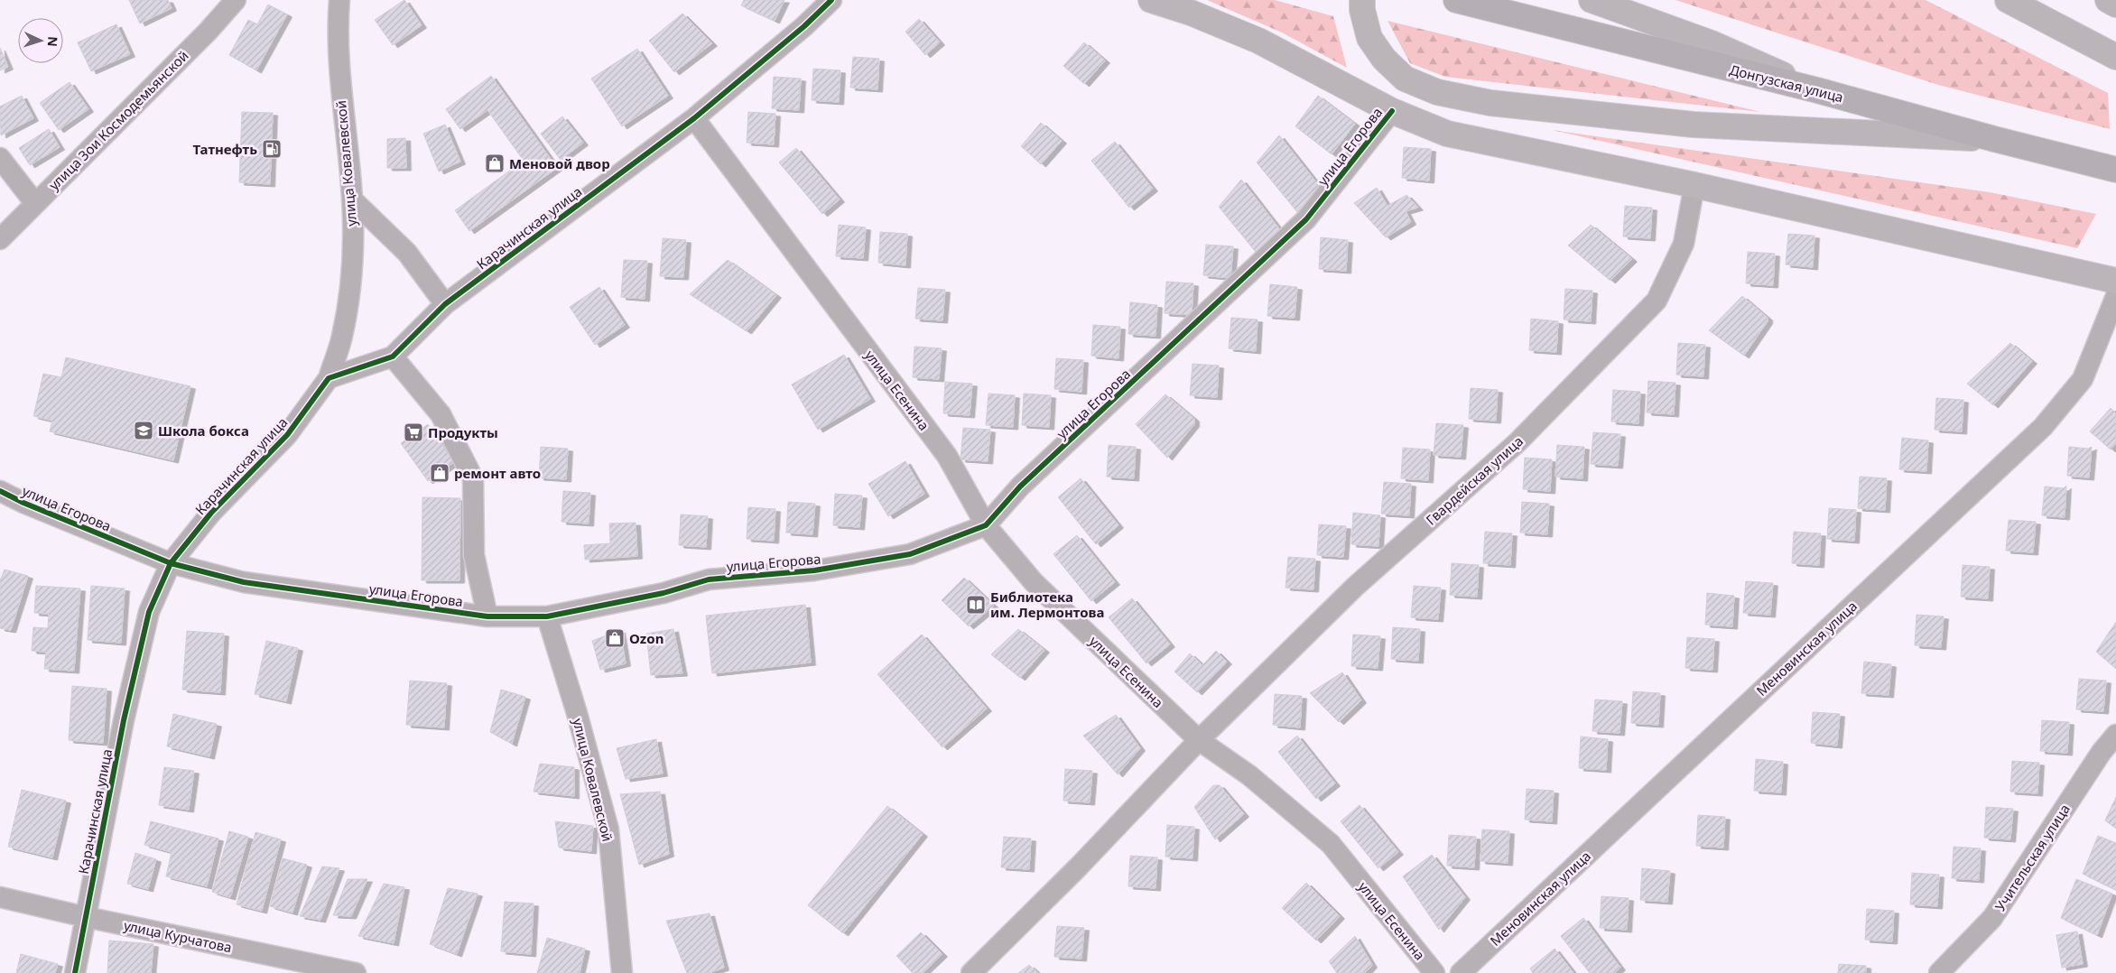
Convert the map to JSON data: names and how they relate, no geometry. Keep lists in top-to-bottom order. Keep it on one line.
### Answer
{"streets":{"highway":["Донгузская улица"],"street":["улица Зои Космодемьянской","улица Егорова","улица Ковалевской","Карачинская улица","улица Есенина","Гвардейская улица","Меновинская улица","Учительская улица","улица Курчатова"]},"crossings":[["улица Егорова","улица Ковалевской"],["улица Егорова","Карачинская улица"],["улица Егорова","улица Есенина"],["улица Ковалевской","Карачинская улица"],["Карачинская улица","улица Есенина"],["Карачинская улица","улица Курчатова"],["улица Есенина","Гвардейская улица"]],"places":{"fuel station":["Татнефть"],"shop":["Меновой двор","ремонт авто","Ozon"],"school or university":["Школа бокса"],"supermarket":["Продукты"],"library":["Библиотека им. Лермонтова"]},"north":"right"}
